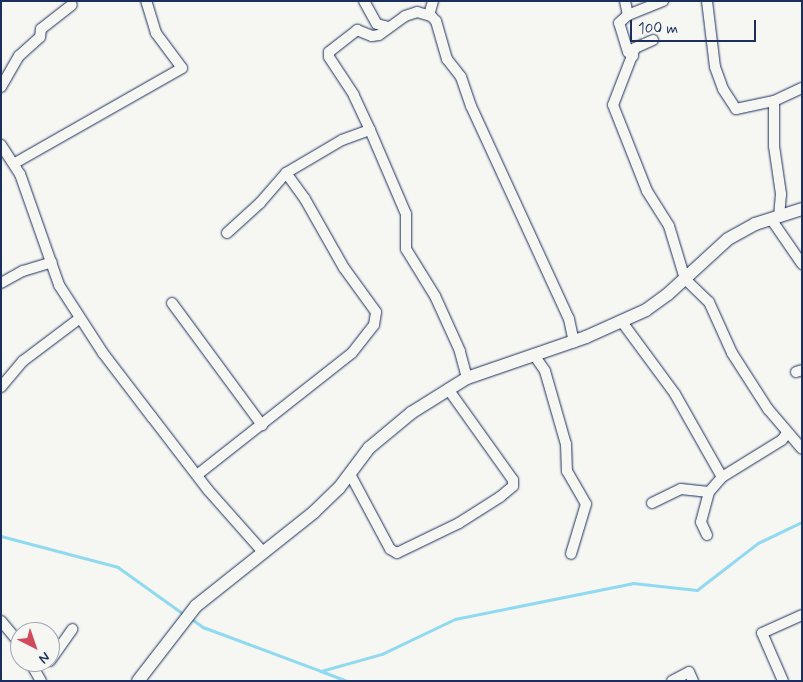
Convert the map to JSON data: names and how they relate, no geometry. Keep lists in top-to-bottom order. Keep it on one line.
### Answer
{"scale_bar":"100 m","north":"bottom right"}
